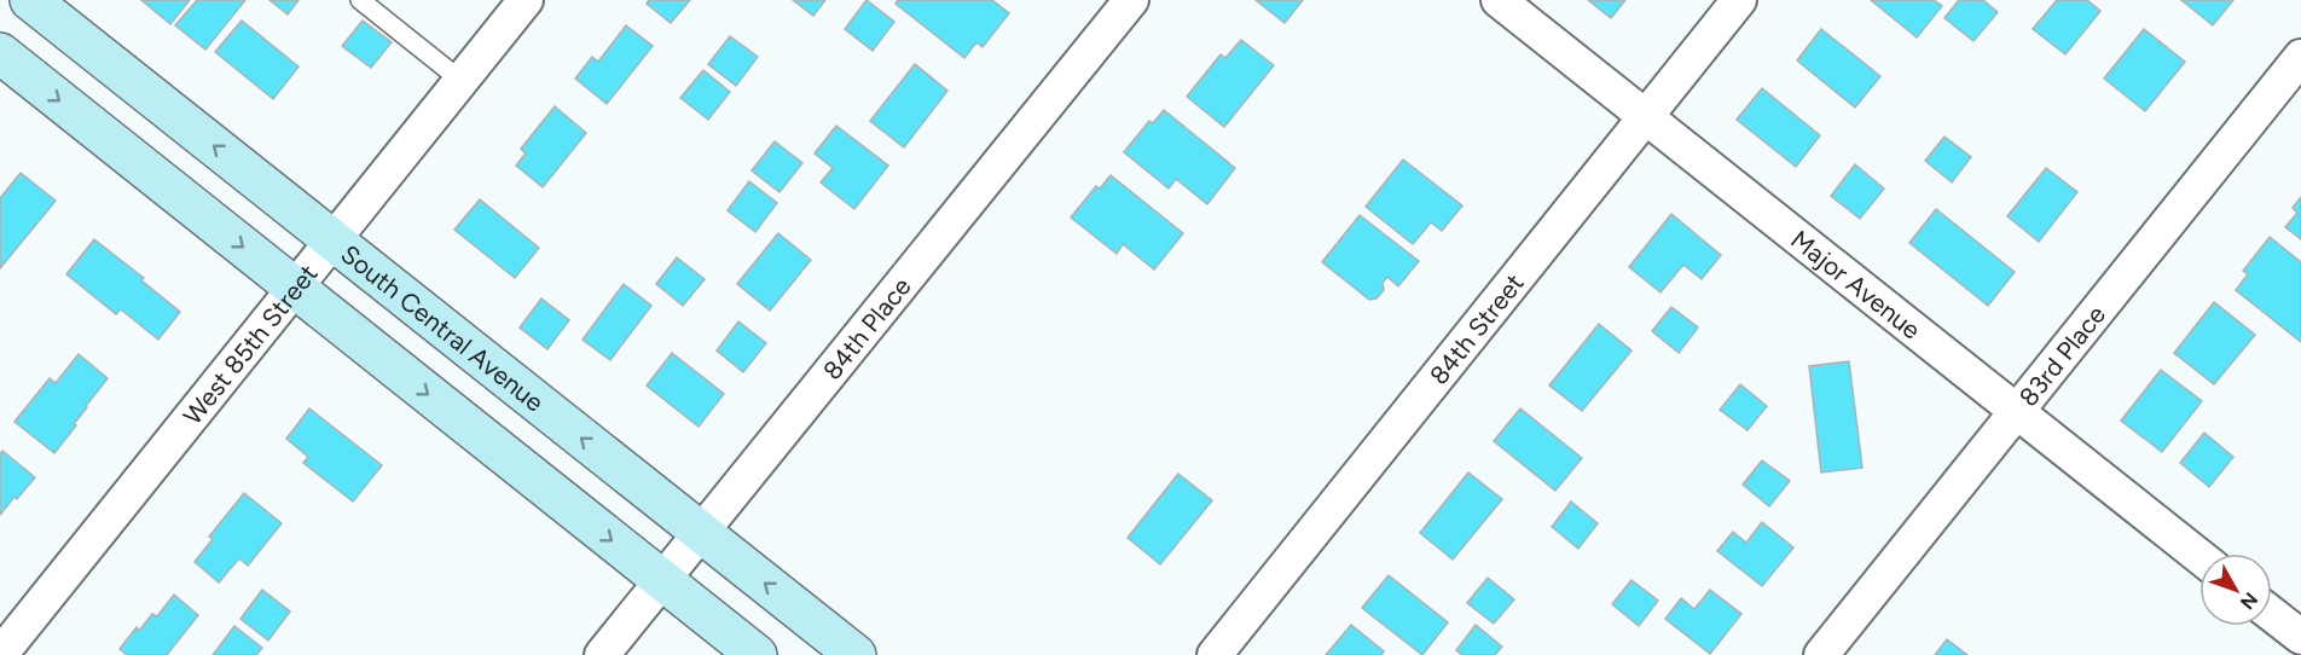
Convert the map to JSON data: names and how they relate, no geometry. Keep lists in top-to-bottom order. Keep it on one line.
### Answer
{"streets":{"street":["Major Avenue","South Central Avenue","84th Place","84th Street","West 85th Street","83rd Place"]},"crossings":[["Major Avenue","84th Street"],["Major Avenue","83rd Place"],["South Central Avenue","84th Place"],["South Central Avenue","West 85th Street"]],"north":"bottom right"}
